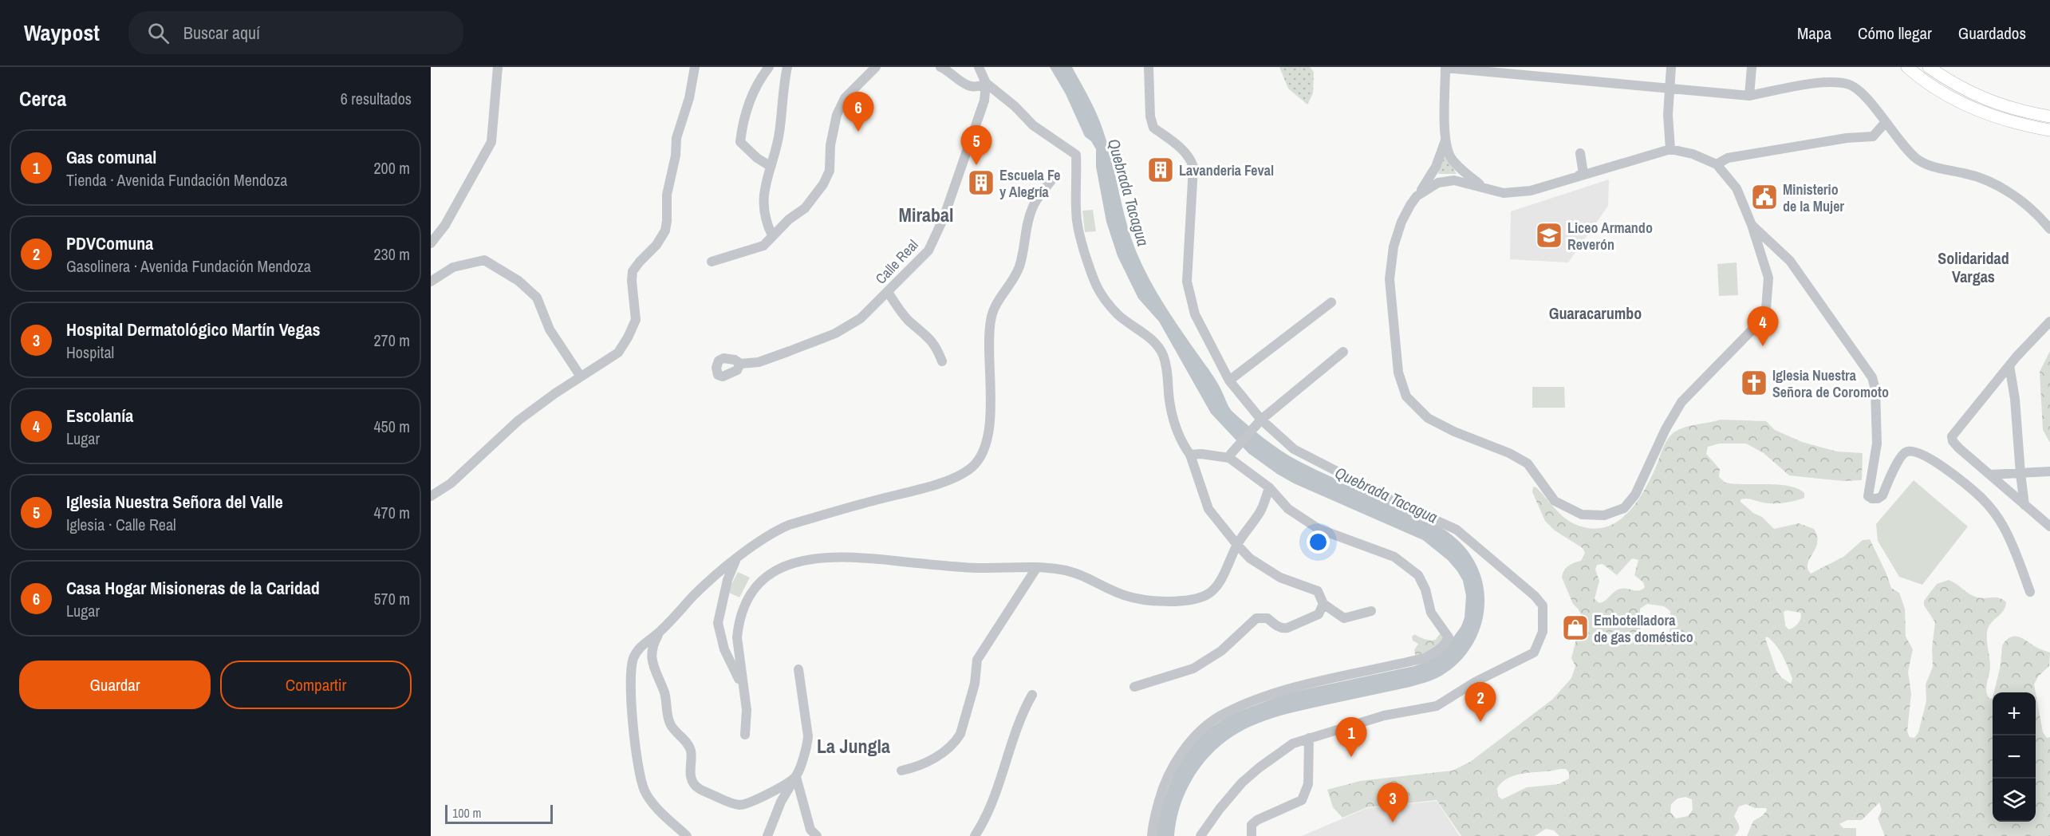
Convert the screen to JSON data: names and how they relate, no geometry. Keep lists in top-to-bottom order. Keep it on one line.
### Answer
{"streets":{"street":["Calle Real"]},"districts":["Mirabal","Solidaridad Vargas","Guaracarumbo","La Jungla"],"water":["Quebrada Tacagua"],"places":{"building":["Lavanderia Feval","Escuela Fe y Alegría"],"public building":["Ministerio de la Mujer"],"school or university":["Liceo Armando Reverón"],"church":["Iglesia Nuestra Señora de Coromoto"],"shop":["Embotelladora de gas doméstico"]},"scale_bar":"100 m","page":{"header":"Waypost","search":"Buscar aquí","nav":["Mapa","Cómo llegar","Guardados"],"heading":["Cerca","6 resultados"],"pins":["6","5","4","2","1","3"],"list":[{"mark":"1","name":"Gas comunal","note":"Tienda · Avenida Fundación Mendoza","value":"200 m"},{"mark":"2","name":"PDVComuna","note":"Gasolinera · Avenida Fundación Mendoza","value":"230 m"},{"mark":"3","name":"Hospital Dermatológico Martín Vegas","note":"Hospital","value":"270 m"},{"mark":"4","name":"Escolanía","note":"Lugar","value":"450 m"},{"mark":"5","name":"Iglesia Nuestra Señora del Valle","note":"Iglesia · Calle Real","value":"470 m"},{"mark":"6","name":"Casa Hogar Misioneras de la Caridad","note":"Lugar","value":"570 m"}],"buttons":["Guardar","Compartir"],"map_buttons":["+","−"],"scale":"100 m"}}
